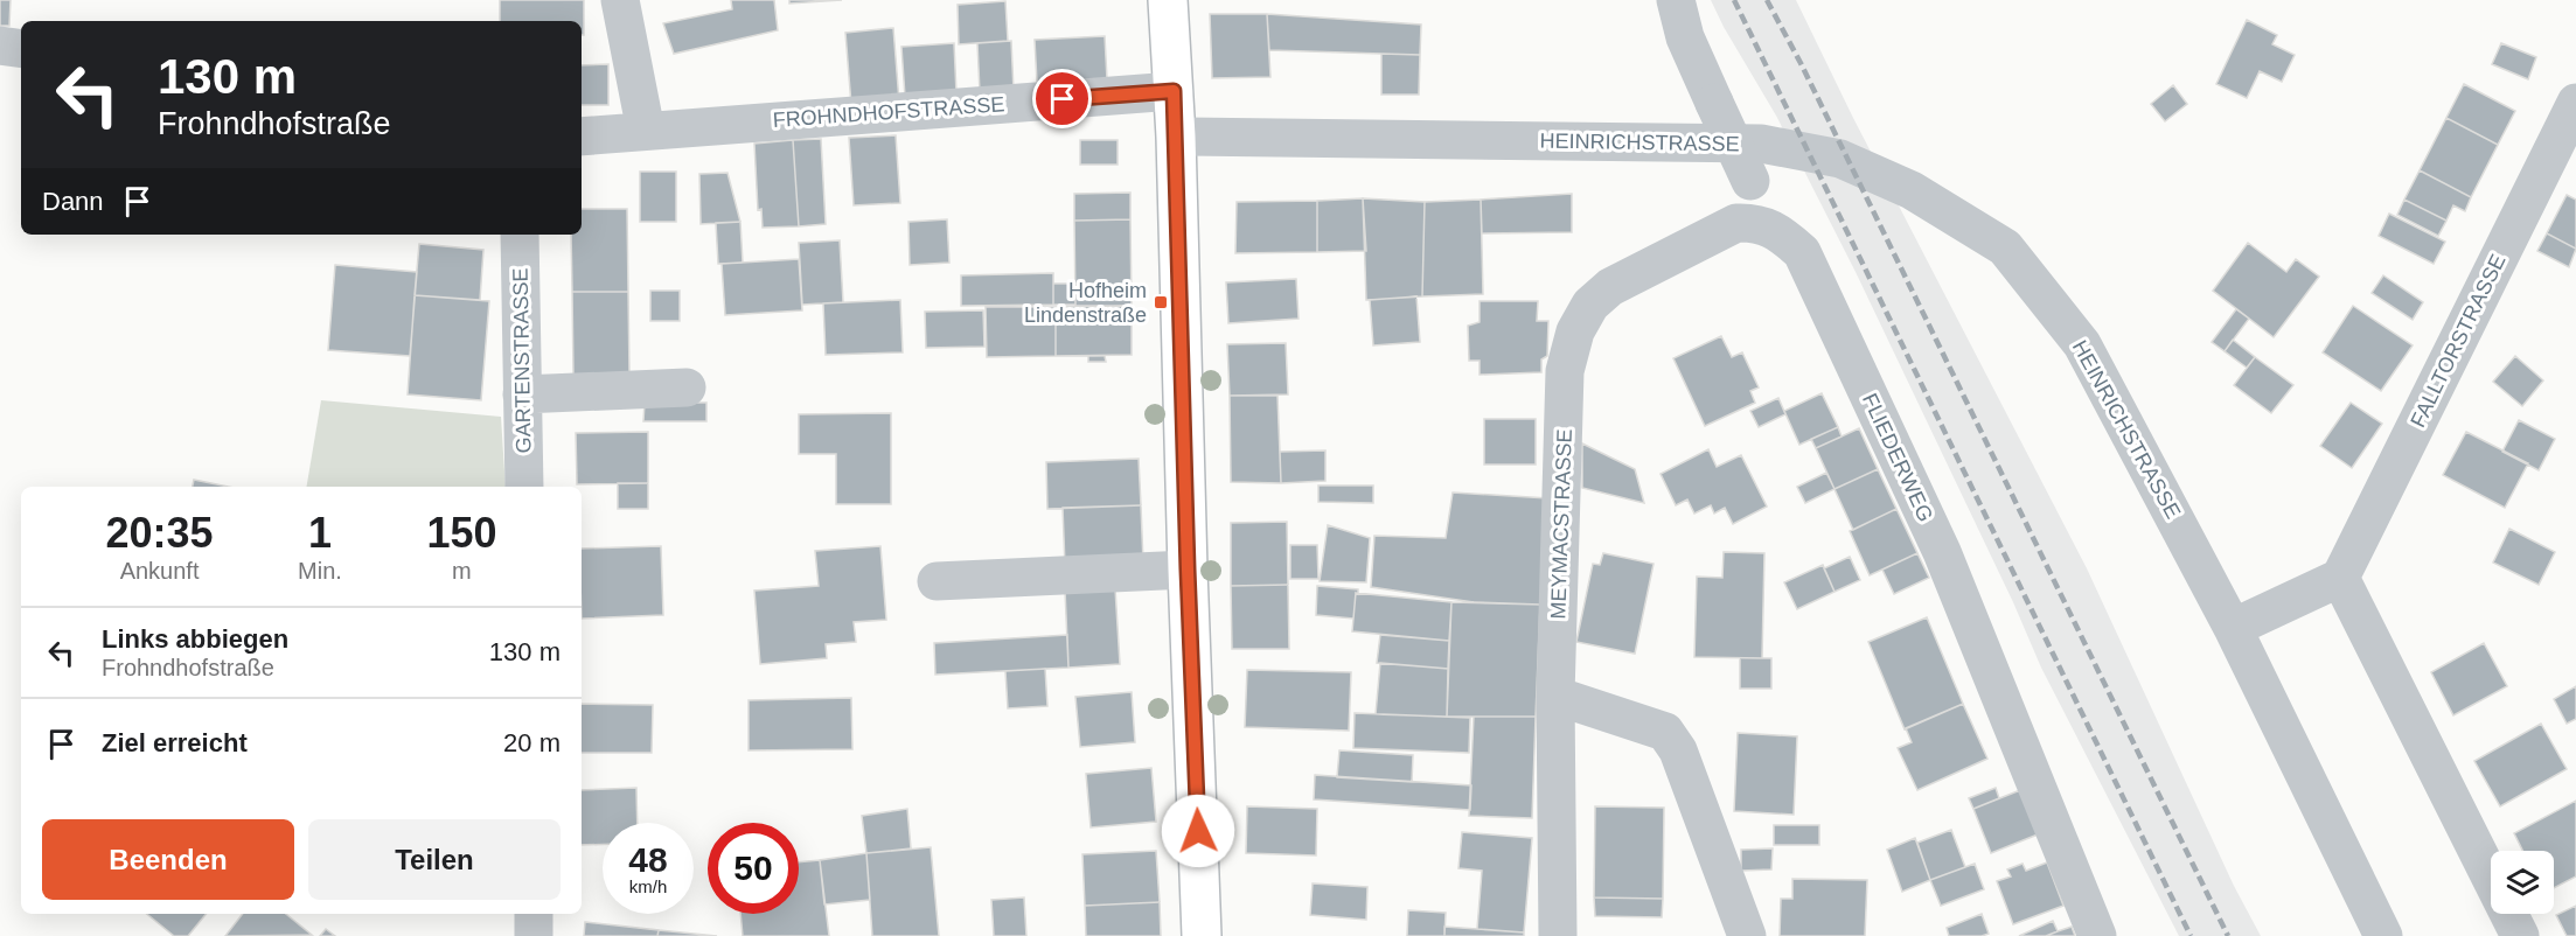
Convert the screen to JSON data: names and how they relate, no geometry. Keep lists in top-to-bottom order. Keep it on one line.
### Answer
{"streets":{"street":["FROHNDHOFSTRASSE","HEINRICHSTRASSE","FALLTORSTRASSE","GARTENSTRASSE","FLIEDERWEG","MEYMACSTRASSE"]},"crossings":[["FLIEDERWEG","MEYMACSTRASSE"]],"places":{"transit":["Hofheim Lindenstraße"]},"page":{"turn":["130 m","Frohndhofstraße"],"then":"Dann","eta":["20:35","Ankunft","1","Min.","150","m"],"list":[{"name":"Links abbiegen","note":"Frohndhofstraße","value":"130 m"},{"name":"Ziel erreicht","value":"20 m"}],"buttons":["Beenden","Teilen"],"speed":"48 km/h","limit":"50"}}
